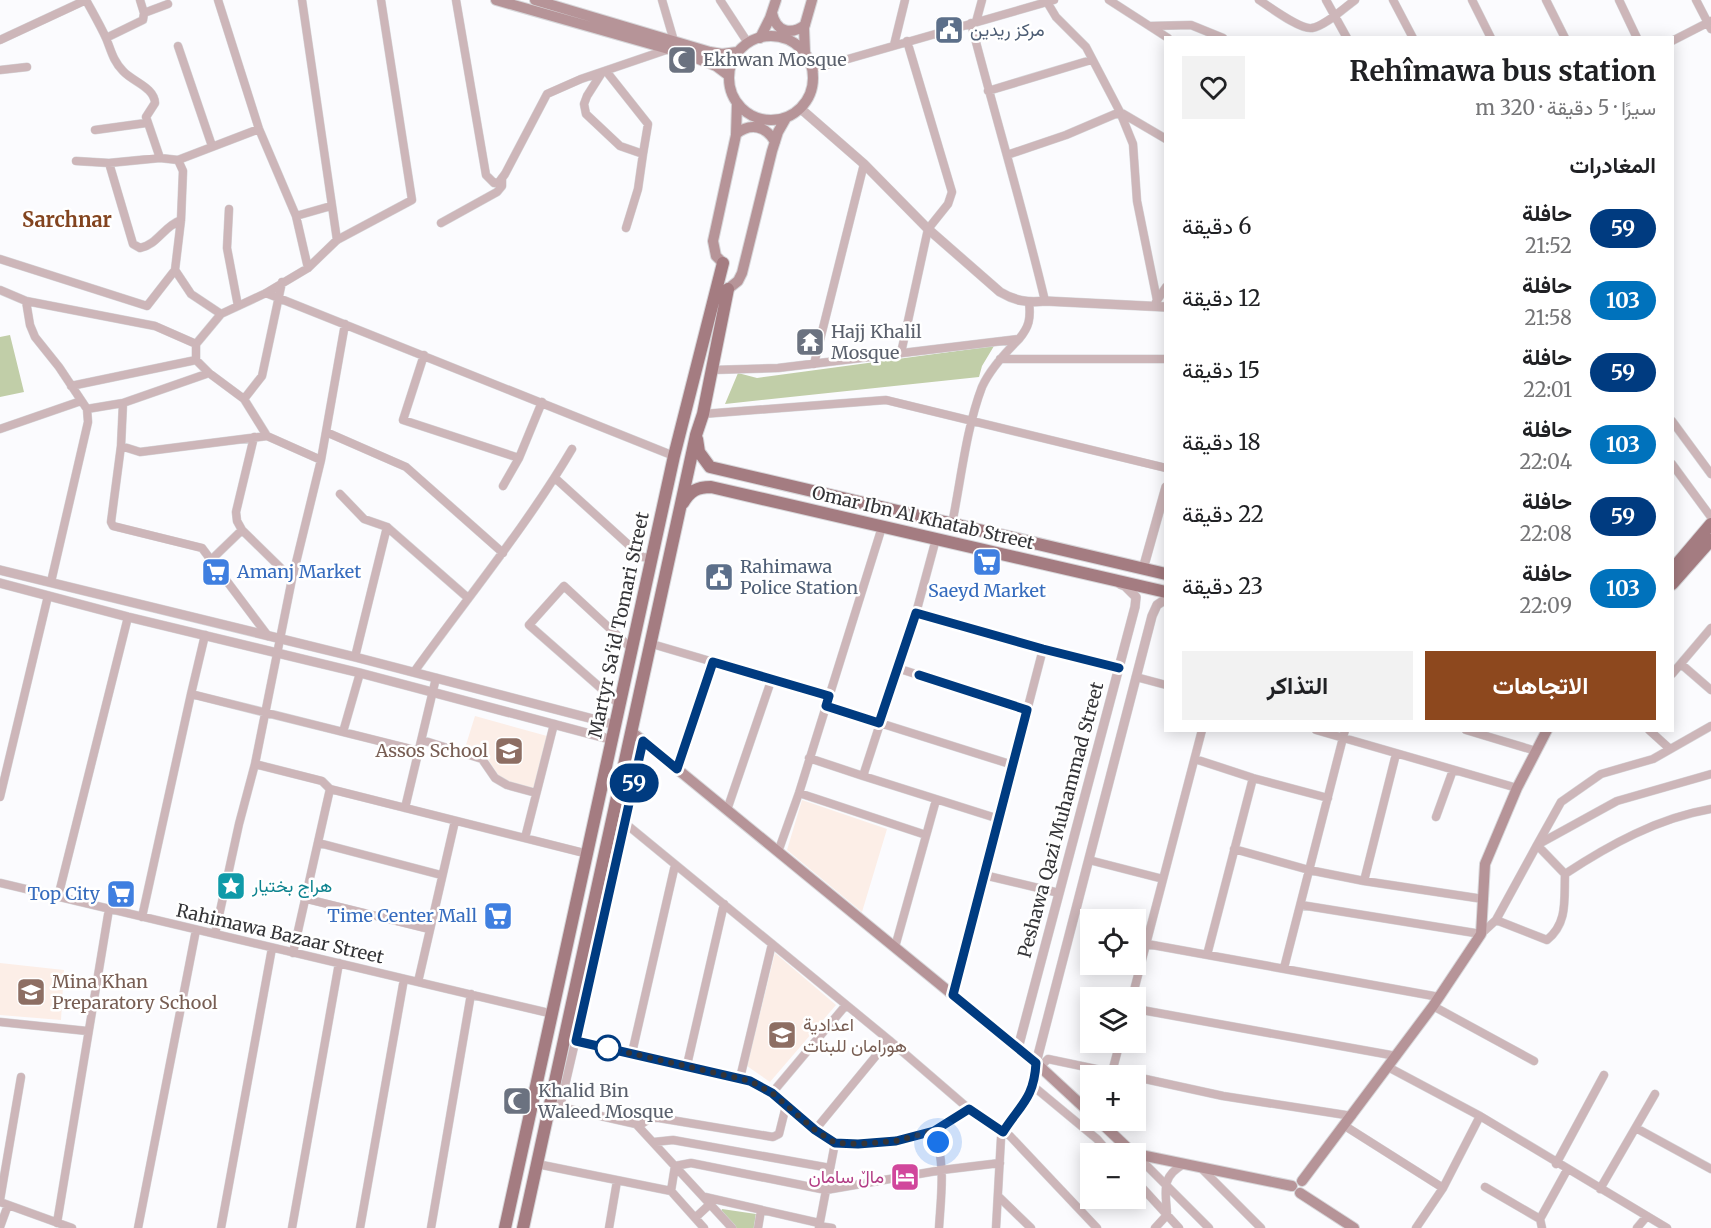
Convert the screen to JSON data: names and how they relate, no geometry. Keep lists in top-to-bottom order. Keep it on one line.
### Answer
{"streets":{"main road":["Omar Ibn Al Khatab Street","Martyr Sa'id Tomari Street"],"street":["Peshawa Qazi Muhammad Street","Rahimawa Bazaar Street"]},"crossings":[["Omar Ibn Al Khatab Street","Peshawa Qazi Muhammad Street"],["Martyr Sa'id Tomari Street","Rahimawa Bazaar Street"]],"districts":["Sarchnar"],"places":{"public building":["مركز ريدين","Rahimawa Police Station"],"mosque":["Ekhwan Mosque","Khalid Bin Waleed Mosque"],"temple":["Hajj Khalil Mosque"],"supermarket":["Saeyd Market","Amanj Market","Top City","Time Center Mall"],"school or university":["Assos School","Mina Khan Preparatory School","اعدادية هورامان للبنات"],"place":["هراج بختيار"],"hotel":["ماڵ سامان"]},"lines":["bus line 59"],"page":{"on_map":"59","heading":[["Rehîmawa bus station","سيرًا · 5 دقيقة · 320 m"],"المغادرات"],"list":[{"mark":"59","name":"حافلة","note":"21:52","value":"6 دقيقة"},{"mark":"103","name":"حافلة","note":"21:58","value":"12 دقيقة"},{"mark":"59","name":"حافلة","note":"22:01","value":"15 دقيقة"},{"mark":"103","name":"حافلة","note":"22:04","value":"18 دقيقة"},{"mark":"59","name":"حافلة","note":"22:08","value":"22 دقيقة"},{"mark":"103","name":"حافلة","note":"22:09","value":"23 دقيقة"}],"buttons":["الاتجاهات","التذاكر"],"map_buttons":["+","−"]}}
